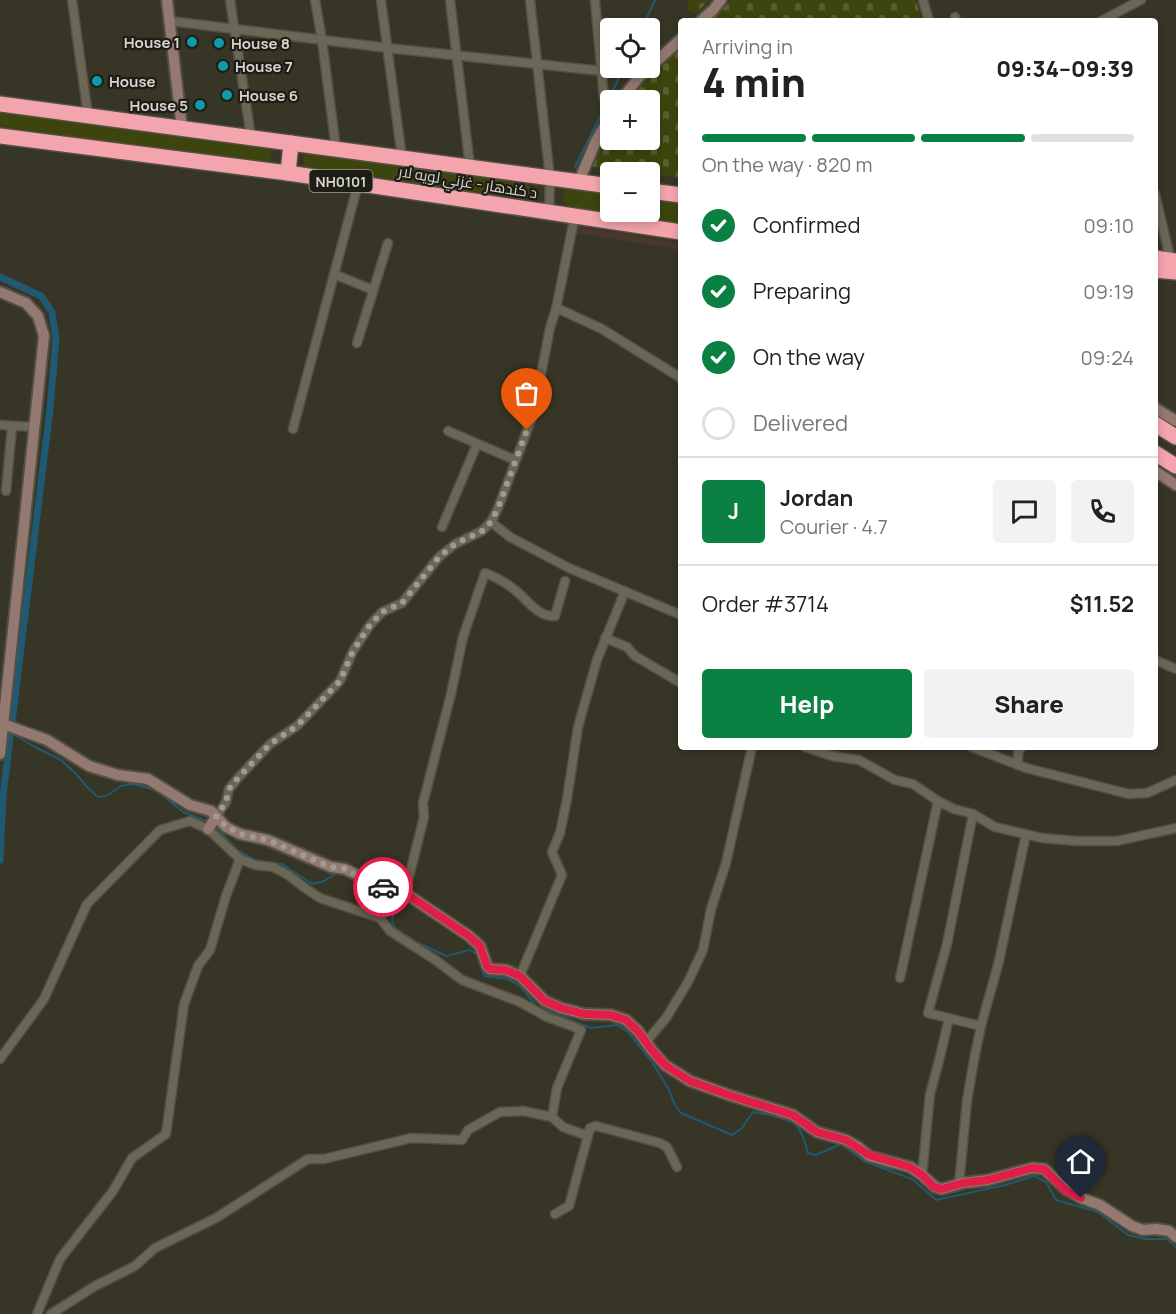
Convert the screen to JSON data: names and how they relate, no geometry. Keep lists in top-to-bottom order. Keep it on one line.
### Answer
{"streets":{"highway":["NH0101","د کندهار - غزني لويه لار"]},"places":["House 1","House 8","House 7","House","House 6","House 5"],"page":{"map_buttons":["+","−"],"heading":["4 min","Arriving in","09:34–09:39"],"panel":["Jordan","Courier · 4.7","Order #3714","$11.52"],"bar":"On the way · 820 m","list":[["Confirmed","09:10"],["Preparing","09:19"],["On the way","09:24"],"Delivered"],"round":"J","buttons":["Help","Share"]}}
